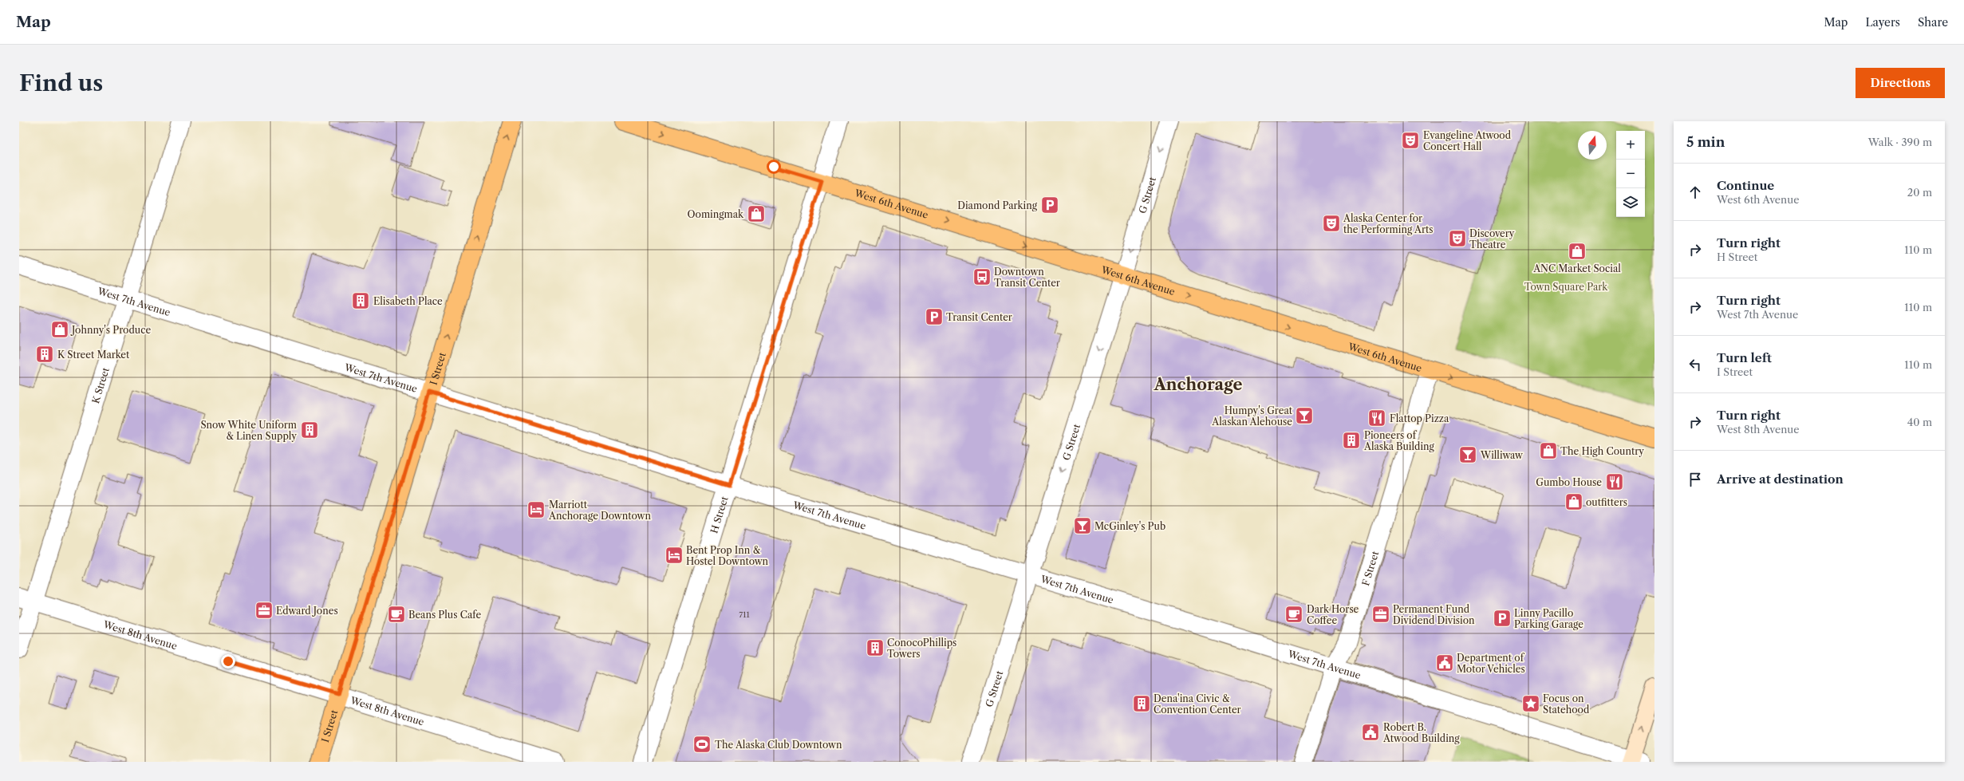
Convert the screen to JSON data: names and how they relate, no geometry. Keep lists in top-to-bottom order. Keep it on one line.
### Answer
{"streets":{"main road":["West 6th Avenue","I Street"],"street":["G Street","West 7th Avenue","K Street","H Street","F Street","West 8th Avenue"]},"crossings":[["G Street","West 6th Avenue"],["G Street","West 7th Avenue"],["West 6th Avenue","H Street"],["West 6th Avenue","F Street"],["West 7th Avenue","I Street"],["West 7th Avenue","K Street"],["West 7th Avenue","H Street"],["West 7th Avenue","F Street"],["I Street","West 8th Avenue"],["K Street","West 8th Avenue"]],"one_way":["G Street","West 6th Avenue","I Street"],"districts":["Anchorage"],"parks":["Town Square Park"],"places":{"theatre":["Evangeline Atwood Concert Hall","Alaska Center for the Performing Arts","Discovery Theatre"],"parking":["Diamond Parking","Transit Center","Linny Pacillo Parking Garage"],"shop":["Oomingmak","ANC Market Social","Johnny's Produce","The High Country","outfitters"],"bus stop":["Downtown Transit Center"],"building":["Elisabeth Place","K Street Market","Snow White Uniform & Linen Supply","Pioneers of Alaska Building","ConocoPhillips Towers","Dena'ina Civic & Convention Center"],"bar":["Humpy's Great Alaskan Alehouse","Williwaw","McGinley's Pub"],"restaurant":["Flattop Pizza","Gumbo House"],"hotel":["Marriott Anchorage Downtown","Bent Prop Inn & Hostel Downtown"],"office":["Edward Jones","Permanent Fund Dividend Division"],"cafe":["Beans Plus Cafe","Dark Horse Coffee"],"public building":["Department of Motor Vehicles","Robert B. Atwood Building"],"place":["Focus on Statehood"],"sports":["The Alaska Club Downtown"]},"house_numbers":["711"],"north":"top","page":{"header":"Map","nav":["Map","Layers","Share"],"buttons":"Directions","title":"Find us","heading":["5 min","Walk · 390 m"],"map_buttons":["+","−"],"list":[["Continue","West 6th Avenue","20 m"],["Turn right","H Street","110 m"],["Turn right","West 7th Avenue","110 m"],["Turn left","I Street","110 m"],["Turn right","West 8th Avenue","40 m"],"Arrive at destination"]}}
